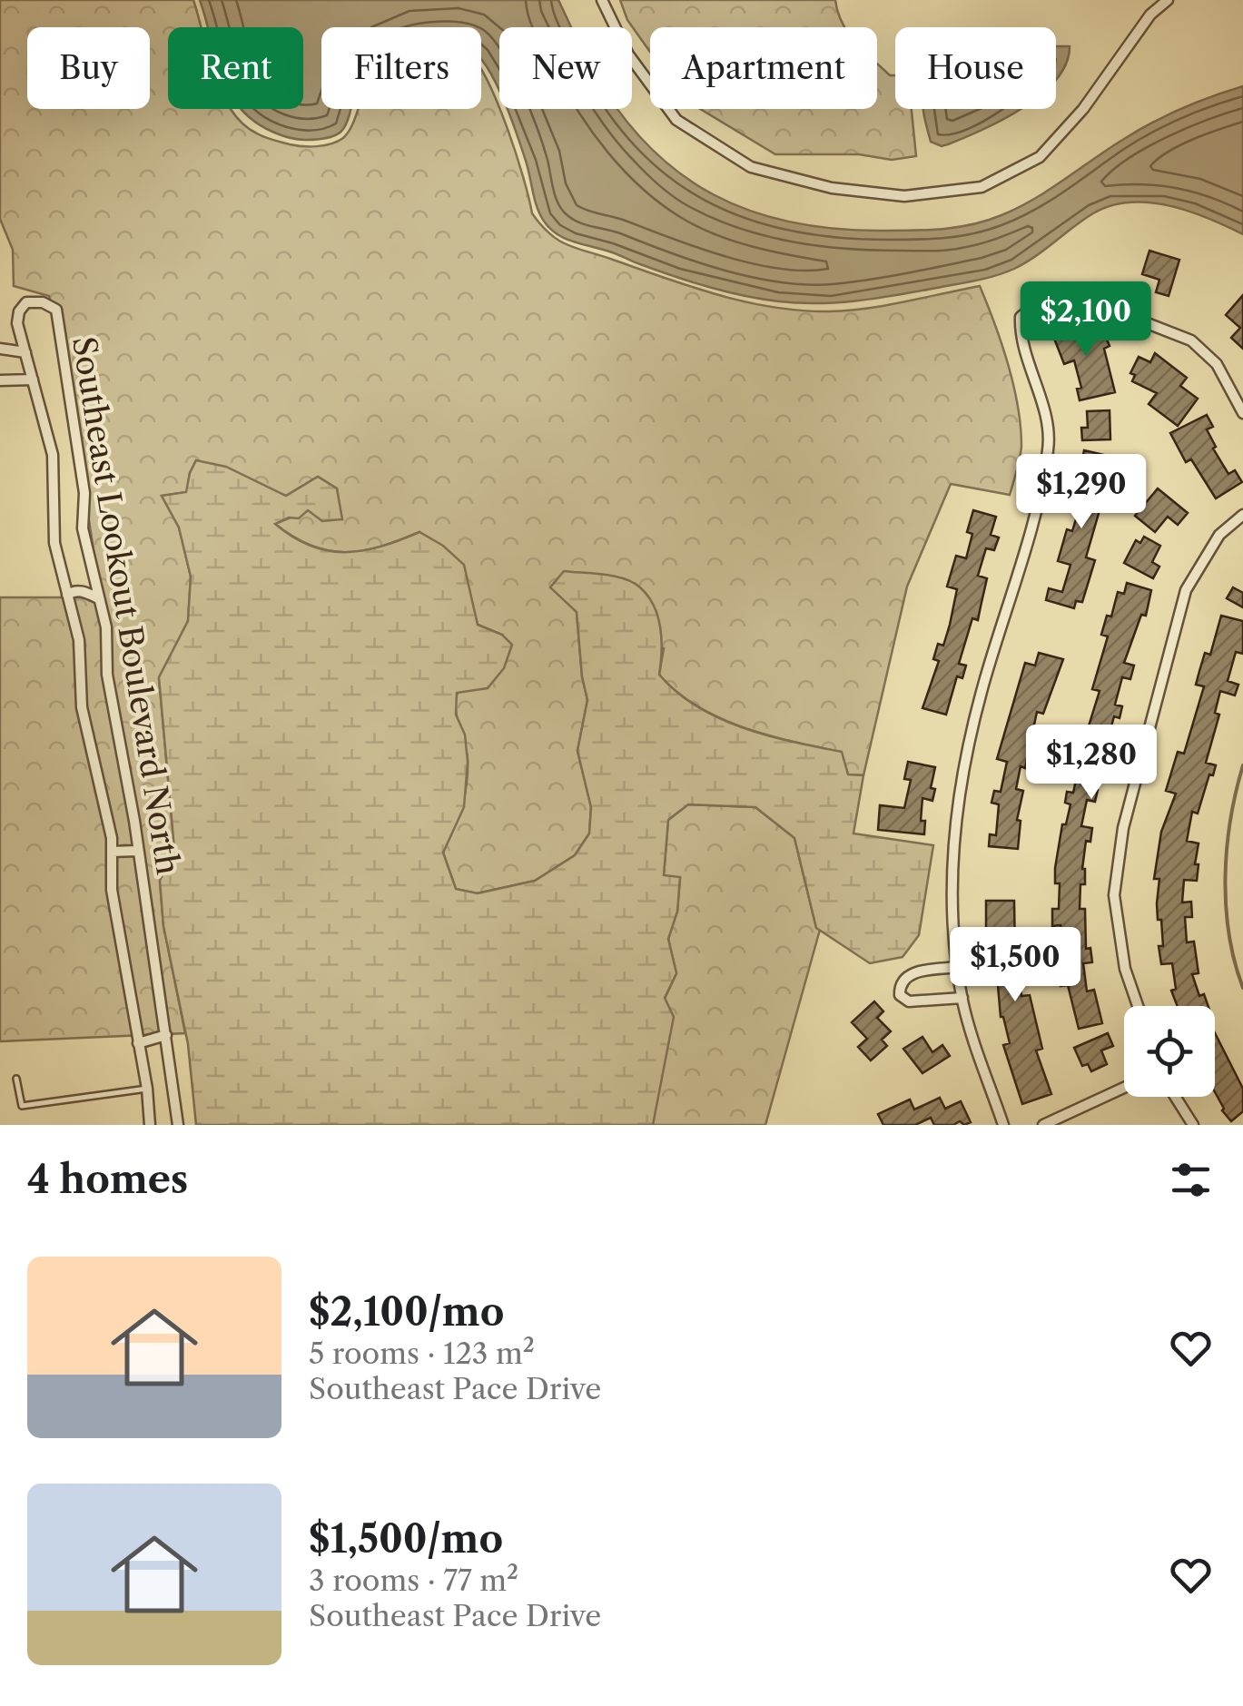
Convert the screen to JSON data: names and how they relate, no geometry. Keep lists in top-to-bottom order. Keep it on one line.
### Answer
{"streets":{"street":["Southeast Lookout Boulevard North"]},"page":{"chip":["Buy","Rent","Filters","New","Apartment","House"],"price":["$2,100","$1,290","$1,280","$1,500"],"heading":"4 homes","list":[{"name":"$2,100/mo","note":"5 rooms · 123 m² · Southeast Pace Drive"},{"name":"$1,500/mo","note":"3 rooms · 77 m² · Southeast Pace Drive"}]}}
